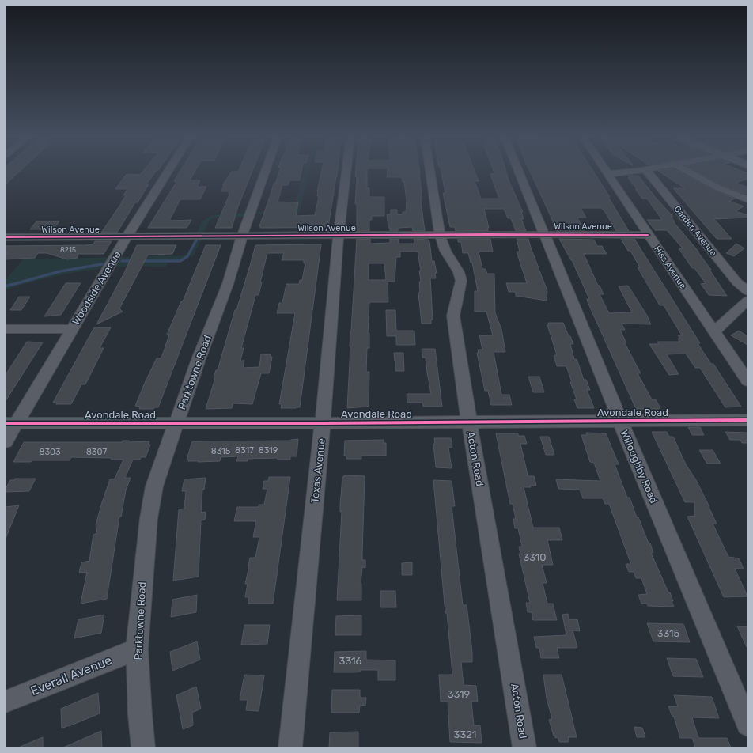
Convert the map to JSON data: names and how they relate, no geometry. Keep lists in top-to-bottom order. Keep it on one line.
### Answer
{"streets":{"street":["Wilson Avenue","Garden Avenue","Hiss Avenue","Woodside Avenue","Parktowne Road","Avondale Road","Acton Road","Willoughby Road","Texas Avenue","Everall Avenue"]},"crossings":[["Wilson Avenue","Hiss Avenue"],["Wilson Avenue","Woodside Avenue"],["Wilson Avenue","Parktowne Road"],["Wilson Avenue","Acton Road"],["Wilson Avenue","Willoughby Road"],["Wilson Avenue","Texas Avenue"],["Woodside Avenue","Avondale Road"],["Parktowne Road","Avondale Road"],["Parktowne Road","Everall Avenue"],["Avondale Road","Acton Road"],["Avondale Road","Willoughby Road"],["Avondale Road","Texas Avenue"]],"house_numbers":["8215","8317","8319","8315","8303","8307","3310","3315","3316","3319","3321"]}
